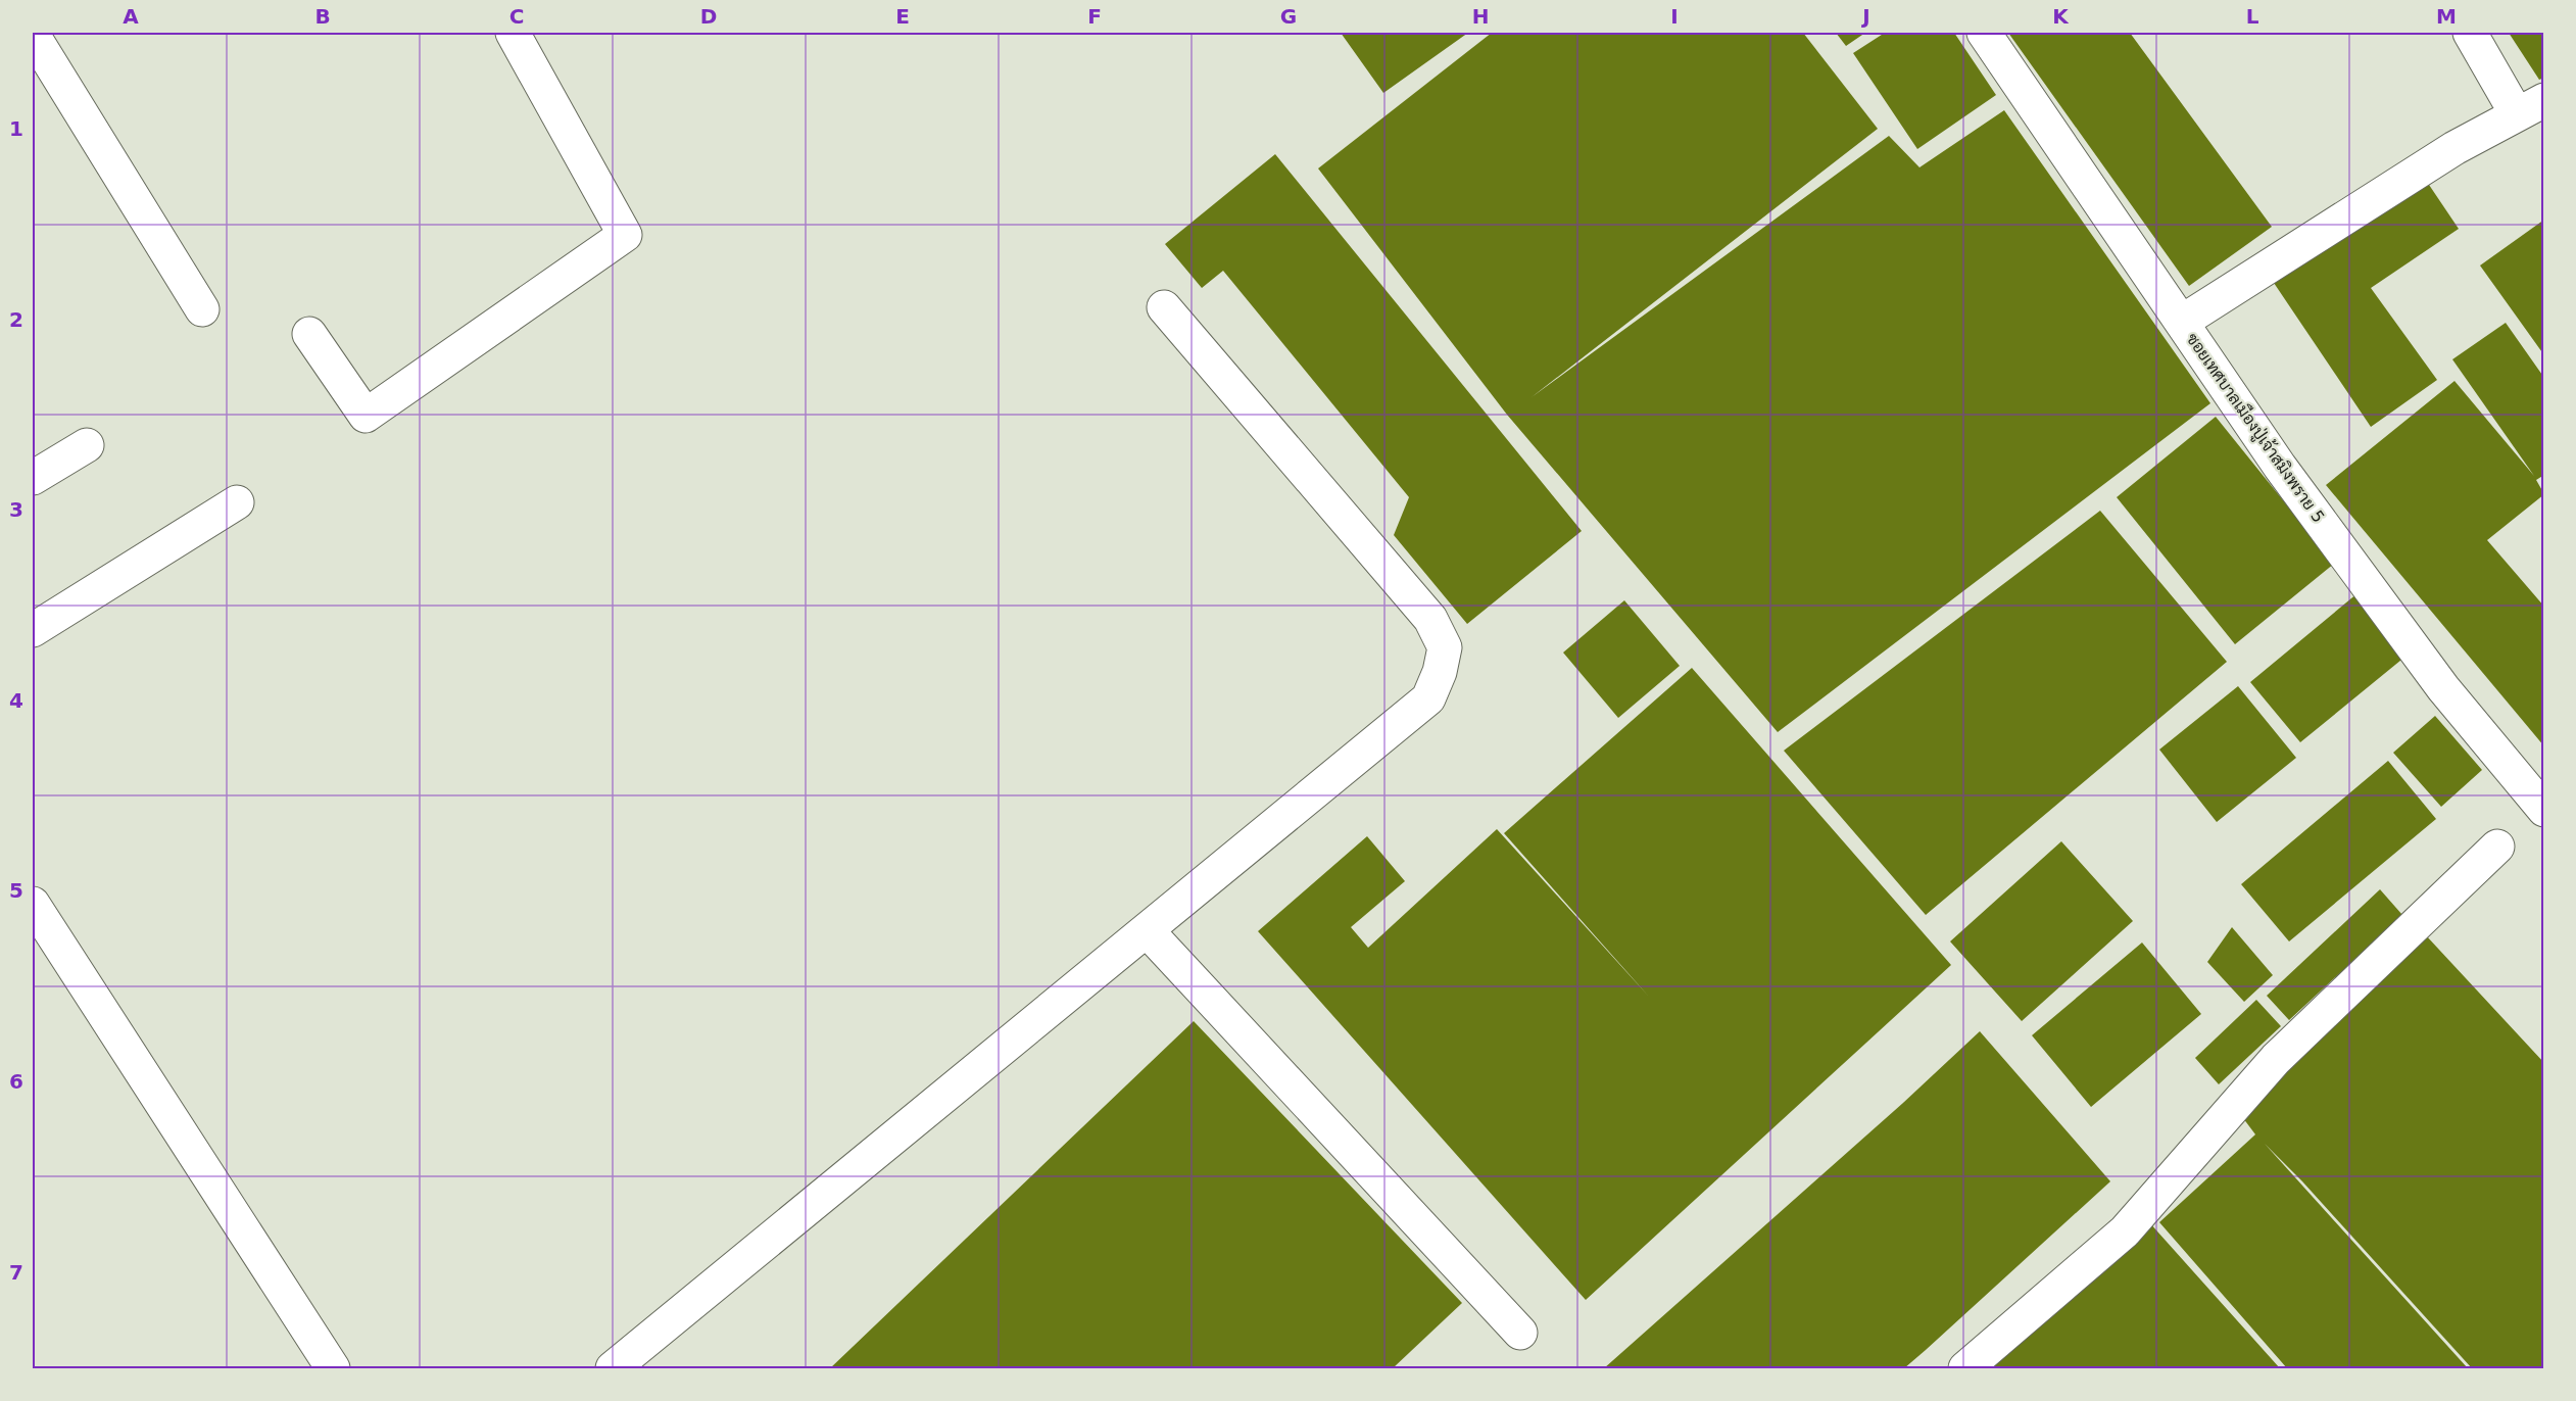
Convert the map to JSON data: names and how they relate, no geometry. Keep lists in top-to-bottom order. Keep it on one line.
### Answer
{"streets":{"street":["ซอยเทศบาลเมืองปู่เจ้าสมิงพราย 5"]},"grid":{"columns":["A","B","C","D","E","F","G","H","I","J","K","L","M"],"rows":["1","2","3","4","5","6","7"]}}
